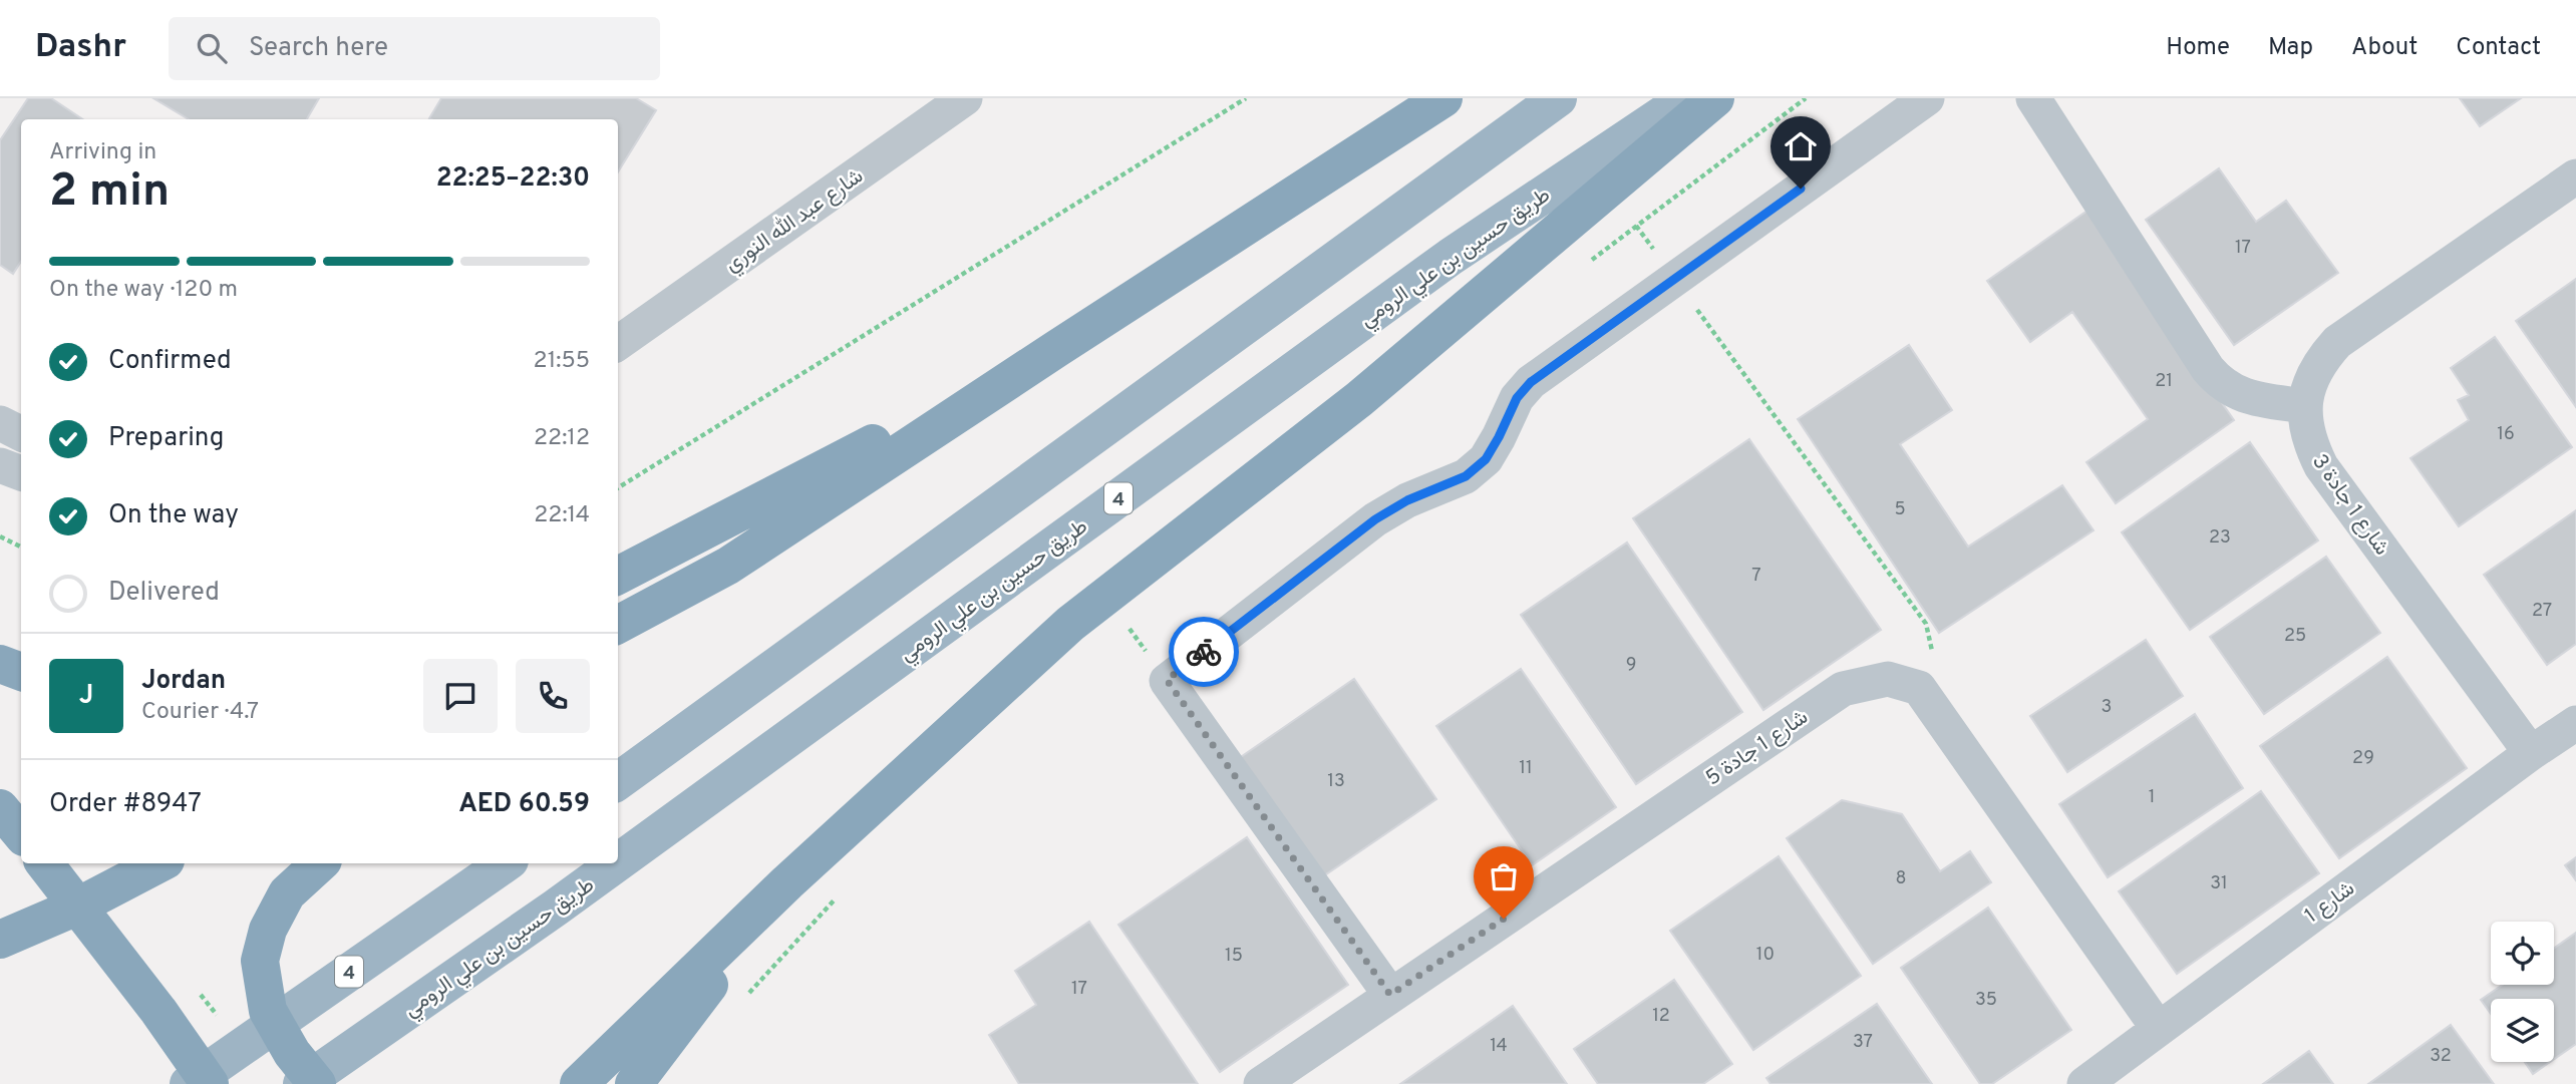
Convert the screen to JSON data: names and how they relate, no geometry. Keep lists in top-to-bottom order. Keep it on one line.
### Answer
{"streets":{"highway":["طريق حسين بن علي الرومي","4"],"street":["شارع عبد الله النوري","شارع 1 جادة 3","شارع 1 جادة 5","شارع 1"]},"crossings":[["شارع 1 جادة 3","شارع 1"]],"house_numbers":["17","21","16","5","23","7","27","25","9","3","29","11","13","1","8","31","10","15","17","35","12","37","14","32"],"page":{"header":"Dashr","search":"Search here","nav":["Home","Map","About","Contact"],"heading":["2 min","Arriving in","22:25–22:30"],"panel":["Jordan","Courier · 4.7","Order #8947","AED 60.59"],"bar":"On the way · 120 m","list":[["Confirmed","21:55"],["Preparing","22:12"],["On the way","22:14"],"Delivered"],"round":"J"}}
